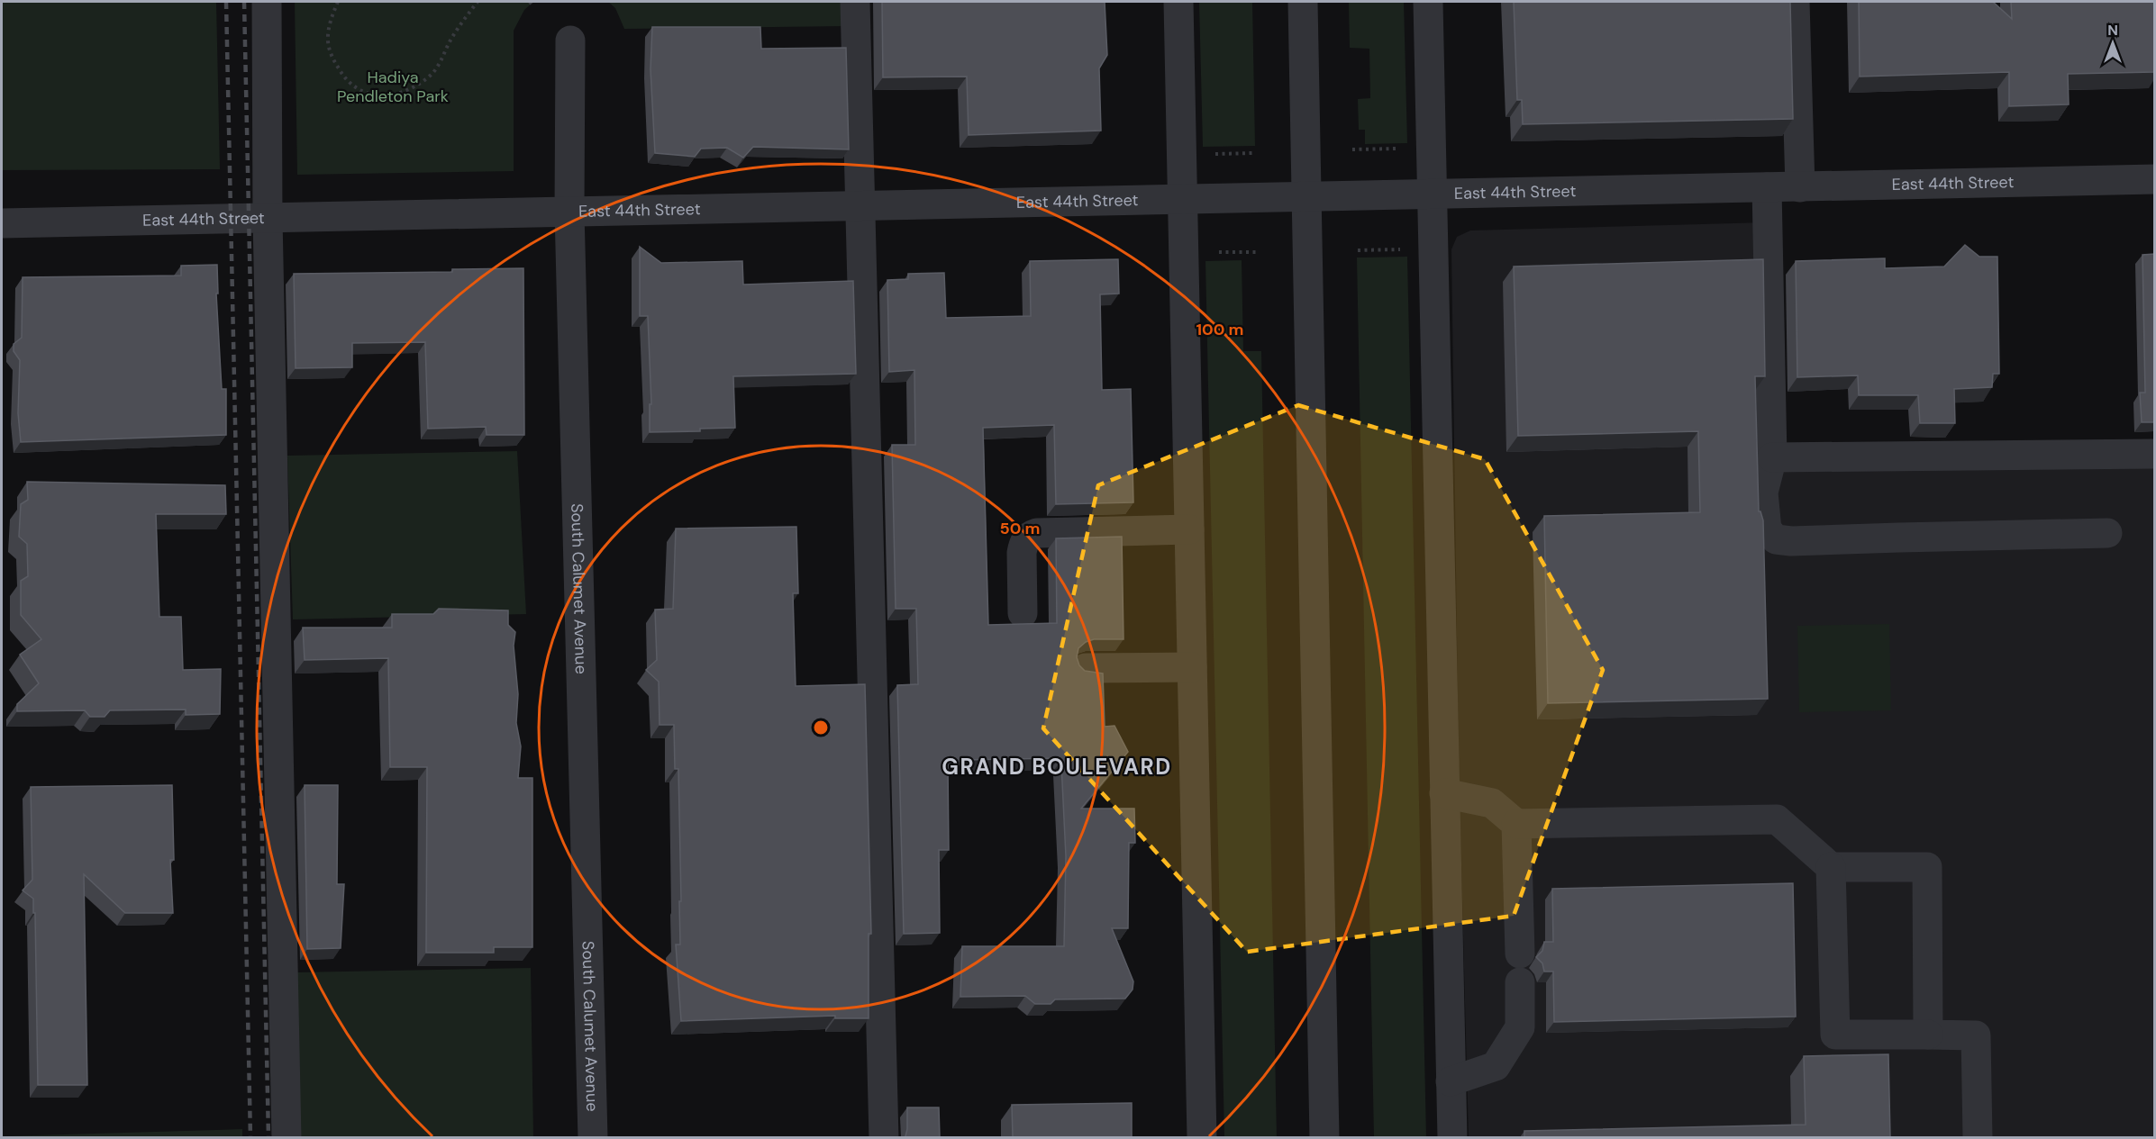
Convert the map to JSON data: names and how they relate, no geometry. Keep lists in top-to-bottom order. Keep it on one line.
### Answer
{"streets":{"street":["East 44th Street","South Calumet Avenue"]},"crossings":[["East 44th Street","South Calumet Avenue"]],"districts":["GRAND BOULEVARD"],"parks":["Hadiya Pendleton Park"],"north":"top","rings":["100 m","50 m"]}
